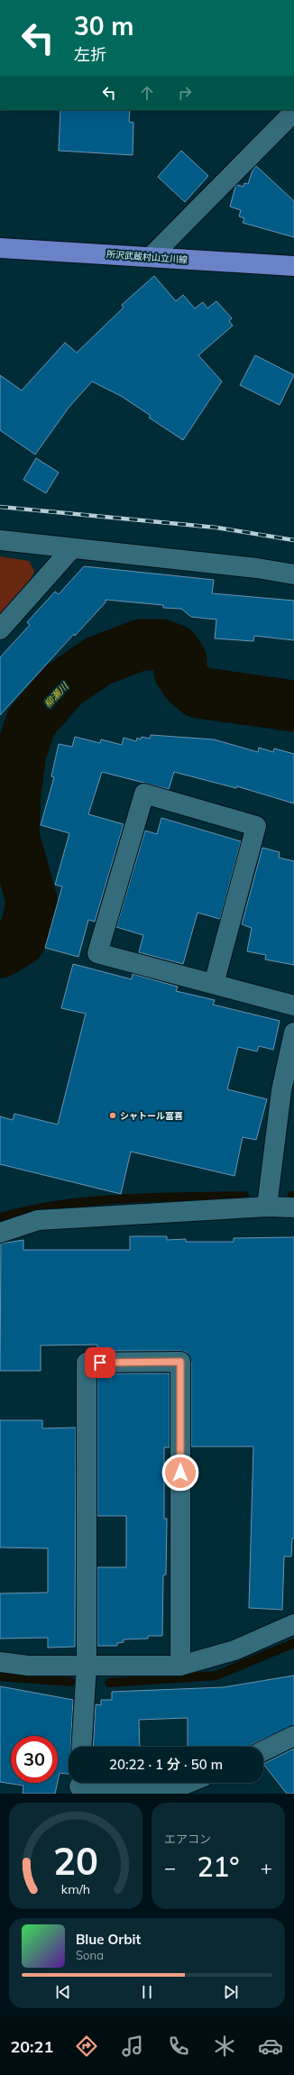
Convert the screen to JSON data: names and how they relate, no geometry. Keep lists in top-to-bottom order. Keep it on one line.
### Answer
{"streets":{"main road":["所沢武蔵村山立川線"]},"water":["柳瀬川"],"places":["シャトール冨喜"],"page":{"turn":["30 m","左折"],"limit":"30","trip":"20:22 · 1 分 · 50 m","tile":"エアコン","heat":["−","21°","+"],"song":["Blue Orbit","Sona"],"tabs":"20:21","gauge":["20","km/h"]}}
